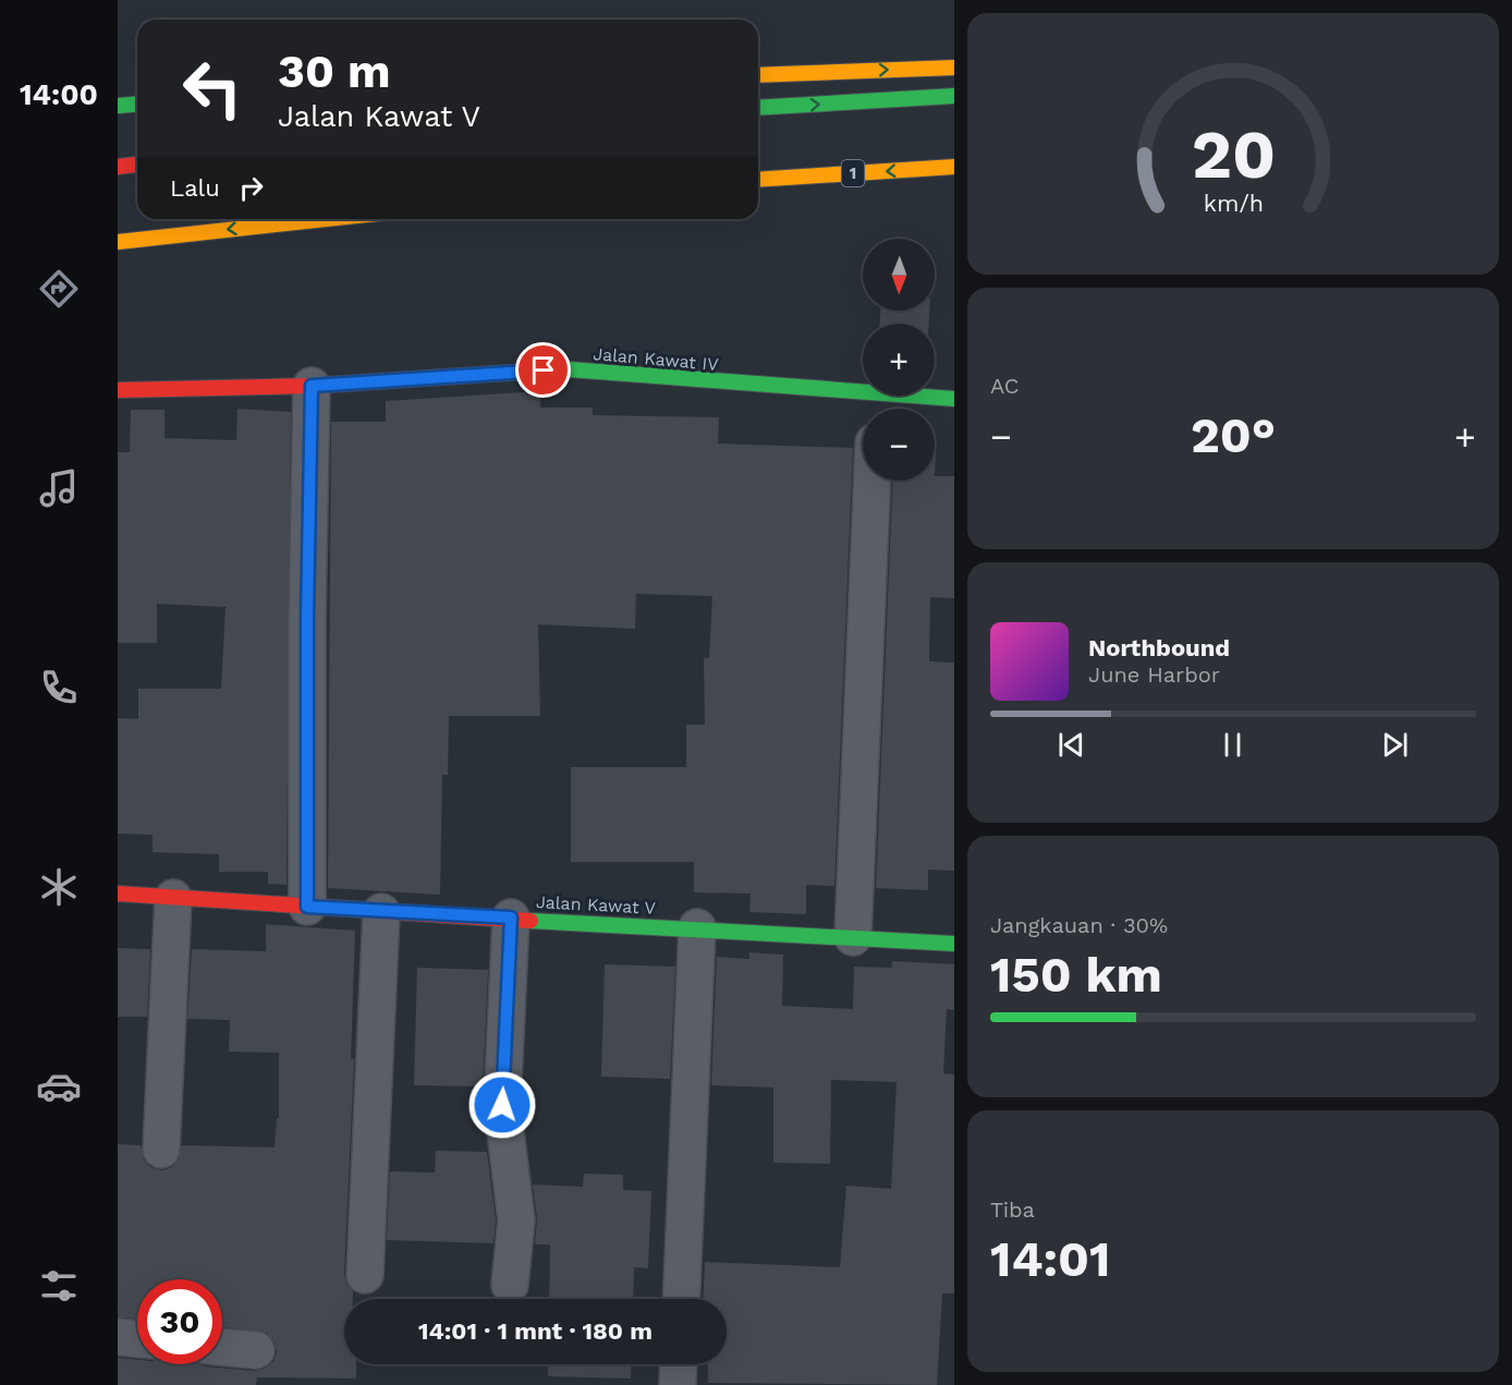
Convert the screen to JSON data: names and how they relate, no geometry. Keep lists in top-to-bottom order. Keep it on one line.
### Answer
{"streets":{"main road":["1","Jalan Kawat IV","Jalan Kawat V"]},"north":"bottom","page":{"tabs":"14:00","turn":["30 m","Jalan Kawat V"],"then":"Lalu","map_buttons":["+","−"],"tile":["AC",["Jangkauan · 30%","150 km"],["Tiba","14:01"]],"heat":["−","20°","+"],"song":["Northbound","June Harbor"],"limit":"30","trip":"14:01 · 1 mnt · 180 m","gauge":["20","km/h"]}}
